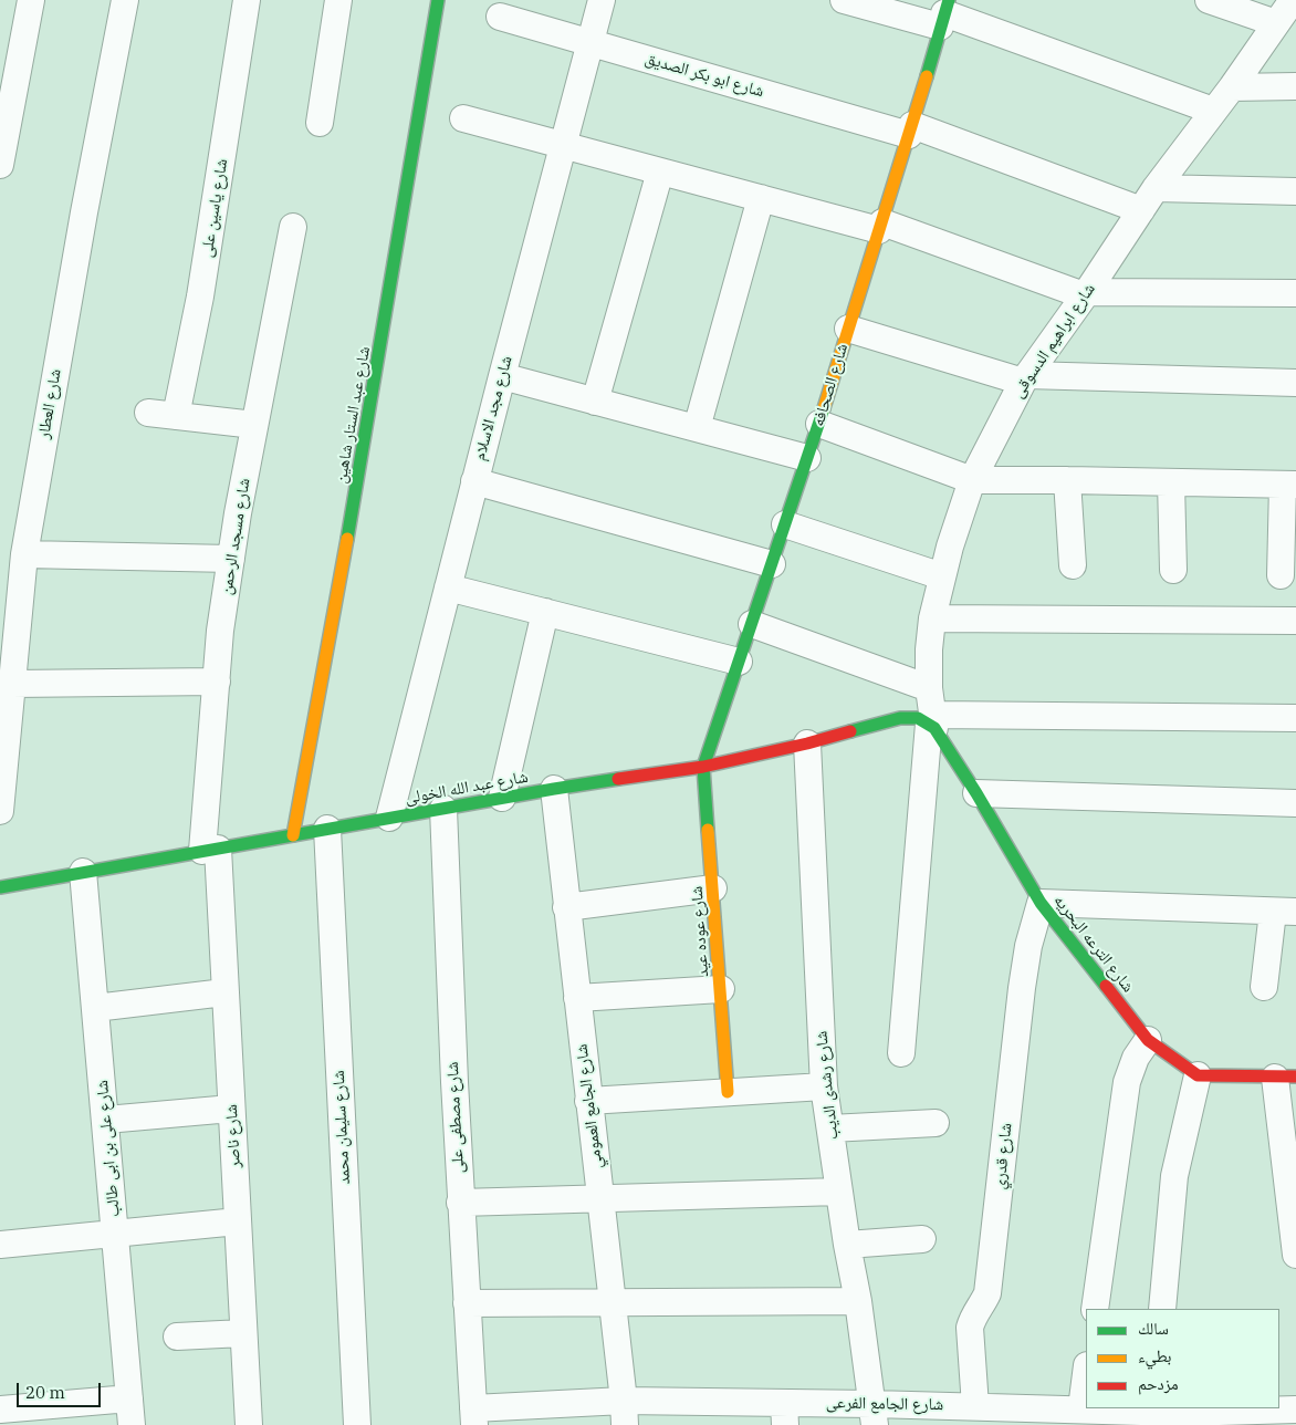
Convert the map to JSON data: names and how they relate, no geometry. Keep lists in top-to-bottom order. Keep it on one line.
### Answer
{"streets":{"street":["شارع ابو بكر الصديق","شارع ياسين على","شارع ابراهيم الدسوقى","شارع الصحافه","شارع العطار","شارع مجد الاسلام","شارع عبد الستار شاهين","شارع مسجد الرحمن","شارع عبد الله الخولى","شارع عوده عيد","شارع الترعه البحريه","شارع رشدى الديب","شارع الجامع العمومي","شارع مصطفى على","شارع سليمان محمد","شارع ناصر","شارع على بن ابى طالب","شارع قدري","شارع الجامع الفرعى"]},"crossings":[["شارع ابو بكر الصديق","شارع ابراهيم الدسوقى"],["شارع ابو بكر الصديق","شارع الصحافه"],["شارع ابو بكر الصديق","شارع مجد الاسلام"],["شارع ابراهيم الدسوقى","شارع عبد الله الخولى"],["شارع ابراهيم الدسوقى","شارع الترعه البحريه"],["شارع الصحافه","شارع عبد الله الخولى"],["شارع الصحافه","شارع عوده عيد"],["شارع مجد الاسلام","شارع عبد الله الخولى"],["شارع عبد الستار شاهين","شارع عبد الله الخولى"],["شارع مسجد الرحمن","شارع عبد الله الخولى"],["شارع مسجد الرحمن","شارع ناصر"],["شارع عبد الله الخولى","شارع عوده عيد"],["شارع عبد الله الخولى","شارع الترعه البحريه"],["شارع عبد الله الخولى","شارع رشدى الديب"],["شارع عبد الله الخولى","شارع الجامع العمومي"],["شارع عبد الله الخولى","شارع مصطفى على"],["شارع عبد الله الخولى","شارع سليمان محمد"],["شارع عبد الله الخولى","شارع ناصر"],["شارع عبد الله الخولى","شارع على بن ابى طالب"],["شارع الترعه البحريه","شارع قدري"],["شارع رشدى الديب","شارع الجامع الفرعى"],["شارع الجامع العمومي","شارع الجامع الفرعى"],["شارع مصطفى على","شارع الجامع الفرعى"],["شارع قدري","شارع الجامع الفرعى"]],"legend":["سالك","بطيء","مزدحم"],"scale_bar":"20 m"}
